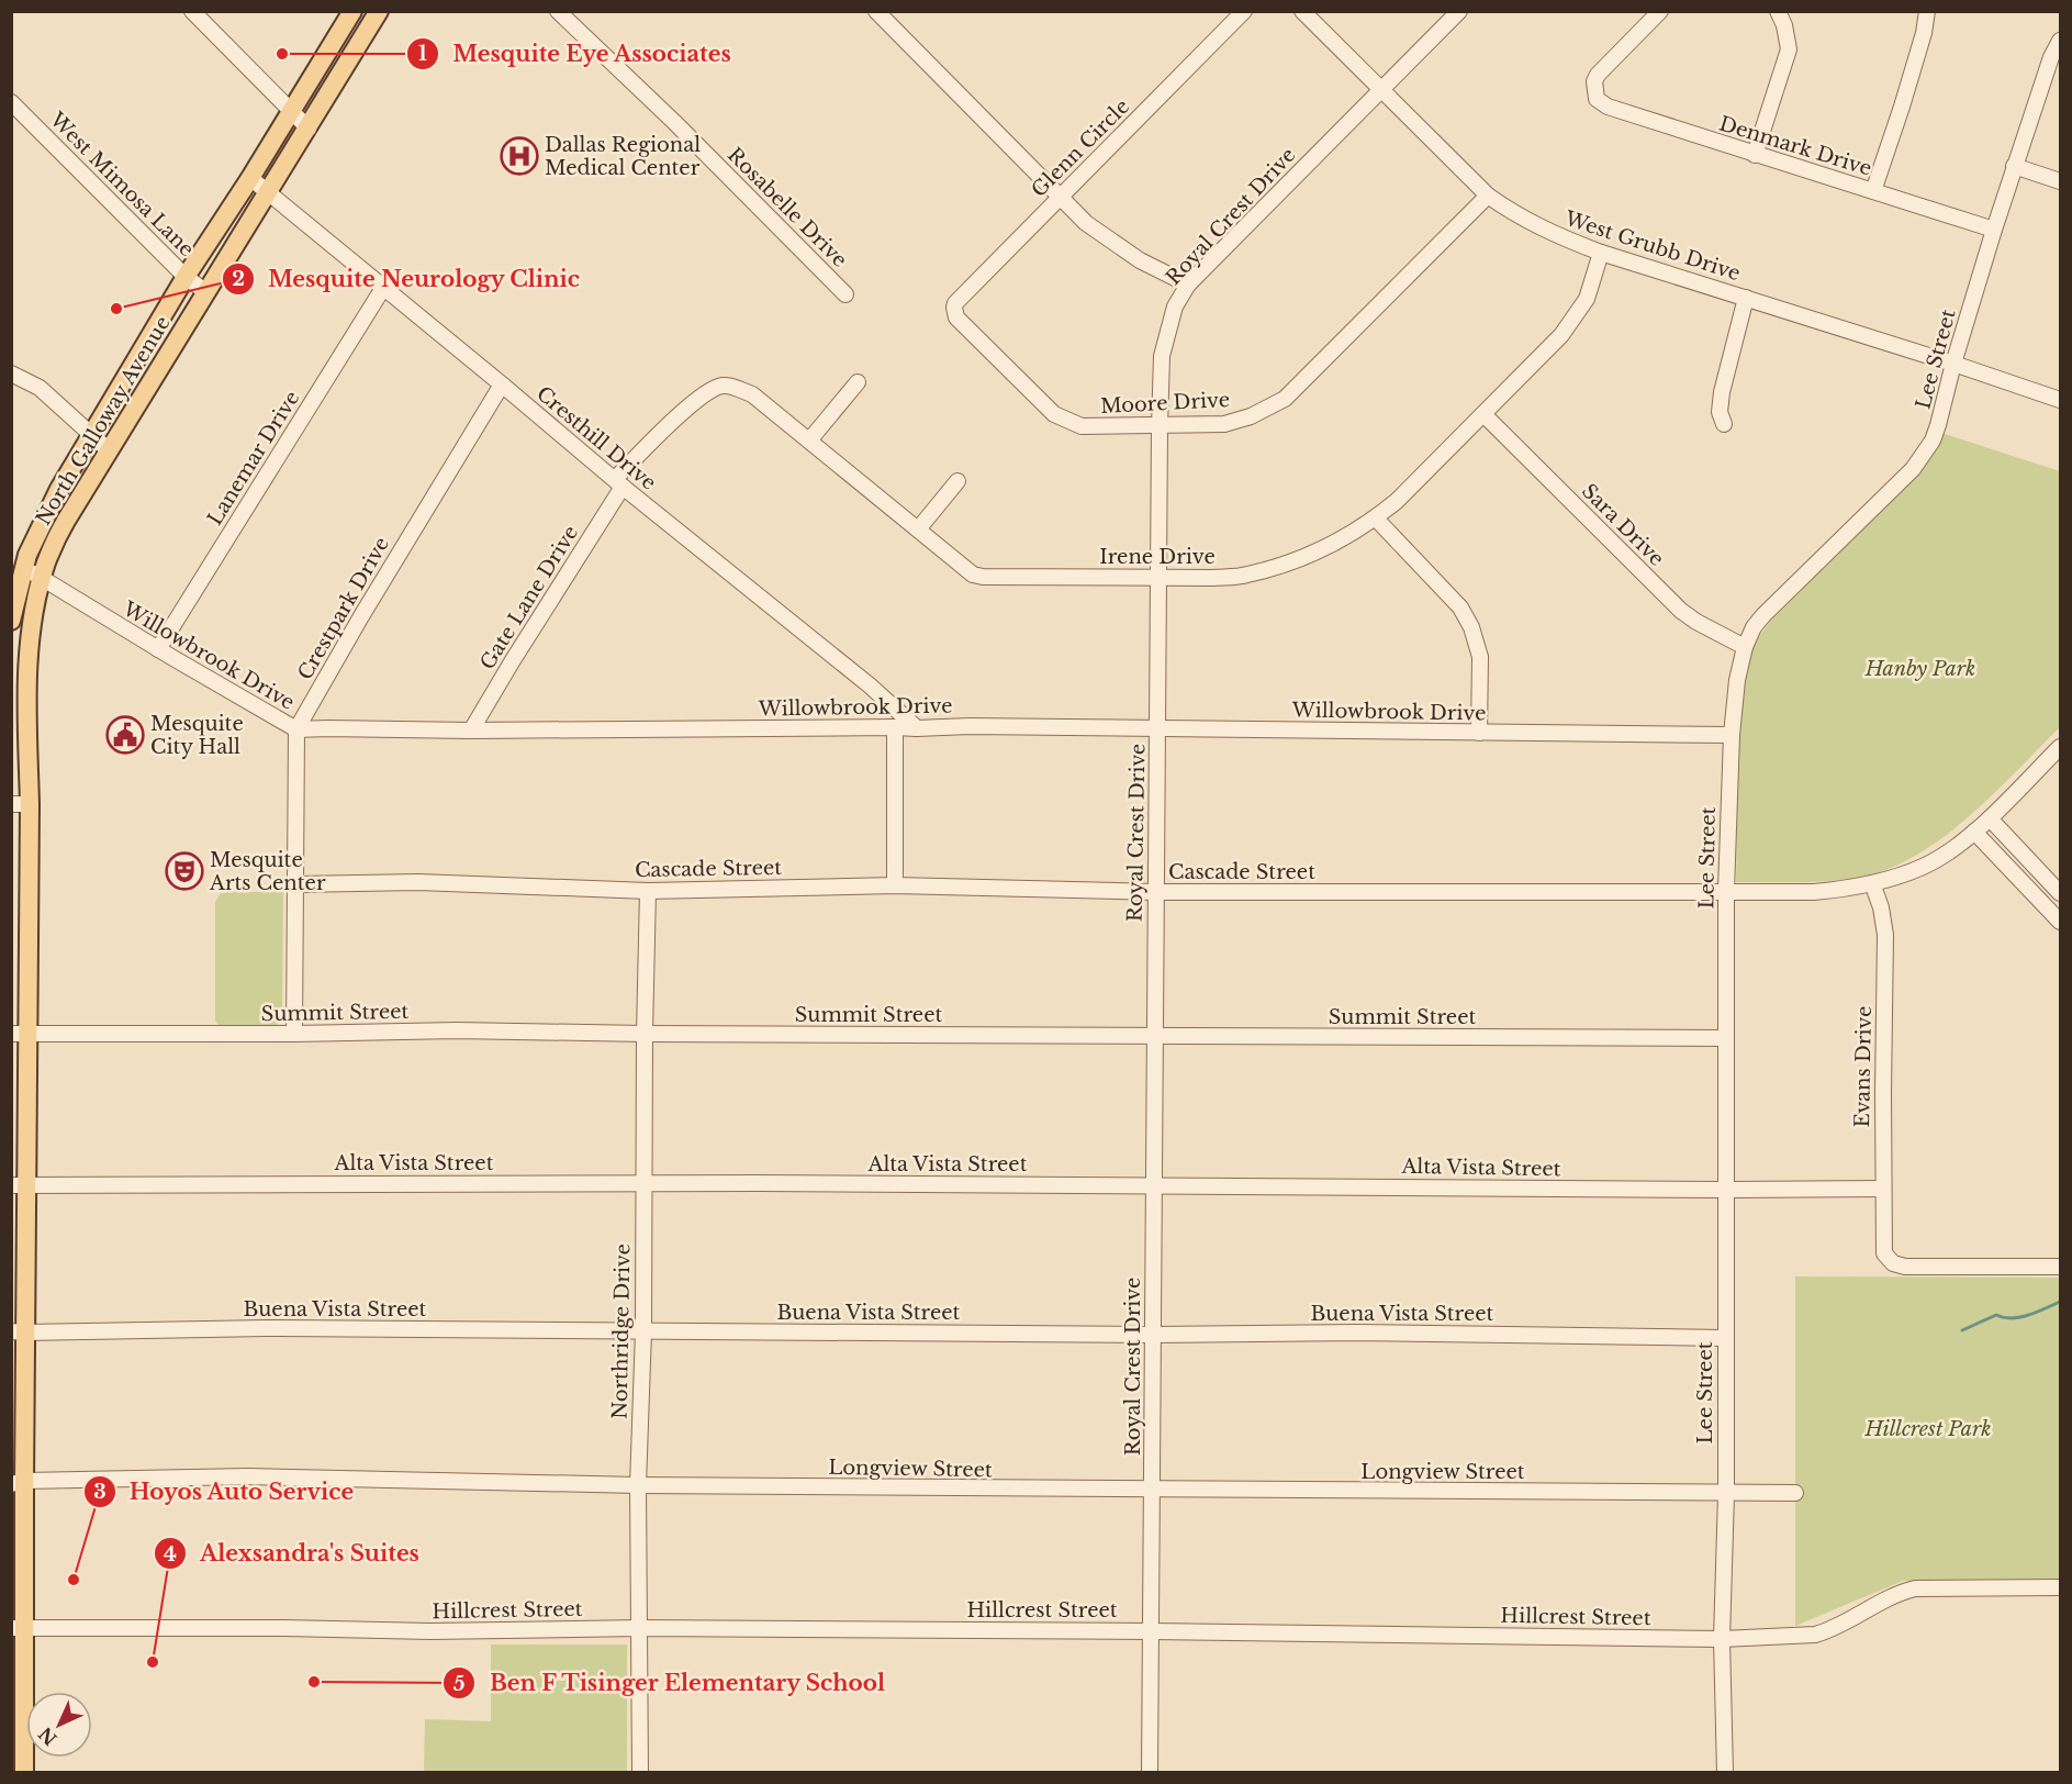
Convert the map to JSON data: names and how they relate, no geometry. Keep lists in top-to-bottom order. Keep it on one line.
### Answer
{"streets":{"main road":["North Galloway Avenue"],"street":["Denmark Drive","Glenn Circle","West Mimosa Lane","Rosabelle Drive","Royal Crest Drive","West Grubb Drive","Lee Street","Moore Drive","Cresthill Drive","Lanemar Drive","Sara Drive","Irene Drive","Gate Lane Drive","Crestpark Drive","Willowbrook Drive","Cascade Street","Summit Street","Evans Drive","Alta Vista Street","Buena Vista Street","Northridge Drive","Longview Street","Hillcrest Street"]},"crossings":[["Denmark Drive","Lee Street"],["Glenn Circle","Moore Drive"],["West Mimosa Lane","North Galloway Avenue"],["Royal Crest Drive","West Grubb Drive"],["Royal Crest Drive","Moore Drive"],["Royal Crest Drive","Irene Drive"],["Royal Crest Drive","Willowbrook Drive"],["Royal Crest Drive","Cascade Street"],["Royal Crest Drive","Summit Street"],["Royal Crest Drive","Alta Vista Street"],["Royal Crest Drive","Buena Vista Street"],["Royal Crest Drive","Longview Street"],["Royal Crest Drive","Hillcrest Street"],["West Grubb Drive","Lee Street"],["West Grubb Drive","Moore Drive"],["West Grubb Drive","Irene Drive"],["Lee Street","Sara Drive"],["Lee Street","Willowbrook Drive"],["Lee Street","Cascade Street"],["Lee Street","Summit Street"],["Lee Street","Alta Vista Street"],["Lee Street","Buena Vista Street"],["Lee Street","Longview Street"],["Lee Street","Hillcrest Street"],["North Galloway Avenue","Cresthill Drive"],["North Galloway Avenue","Willowbrook Drive"],["North Galloway Avenue","Summit Street"],["North Galloway Avenue","Alta Vista Street"],["North Galloway Avenue","Buena Vista Street"],["North Galloway Avenue","Longview Street"],["North Galloway Avenue","Hillcrest Street"],["Cresthill Drive","Lanemar Drive"],["Cresthill Drive","Gate Lane Drive"],["Cresthill Drive","Crestpark Drive"],["Cresthill Drive","Willowbrook Drive"],["Lanemar Drive","Willowbrook Drive"],["Sara Drive","Irene Drive"],["Irene Drive","Gate Lane Drive"],["Gate Lane Drive","Willowbrook Drive"],["Crestpark Drive","Willowbrook Drive"],["Crestpark Drive","Cascade Street"],["Crestpark Drive","Summit Street"],["Cascade Street","Evans Drive"],["Cascade Street","Northridge Drive"],["Summit Street","Northridge Drive"],["Evans Drive","Alta Vista Street"],["Alta Vista Street","Northridge Drive"],["Buena Vista Street","Northridge Drive"],["Northridge Drive","Longview Street"],["Northridge Drive","Hillcrest Street"]],"parks":["Hanby Park","Hillcrest Park"],"places":{"other":["Mesquite Eye Associates","Mesquite Neurology Clinic","Hoyos Auto Service","Alexsandra's Suites","Ben F Tisinger Elementary School"],"hospital":["Dallas Regional Medical Center"],"public building":["Mesquite City Hall"],"theatre":["Mesquite Arts Center"]},"north":"bottom left"}
